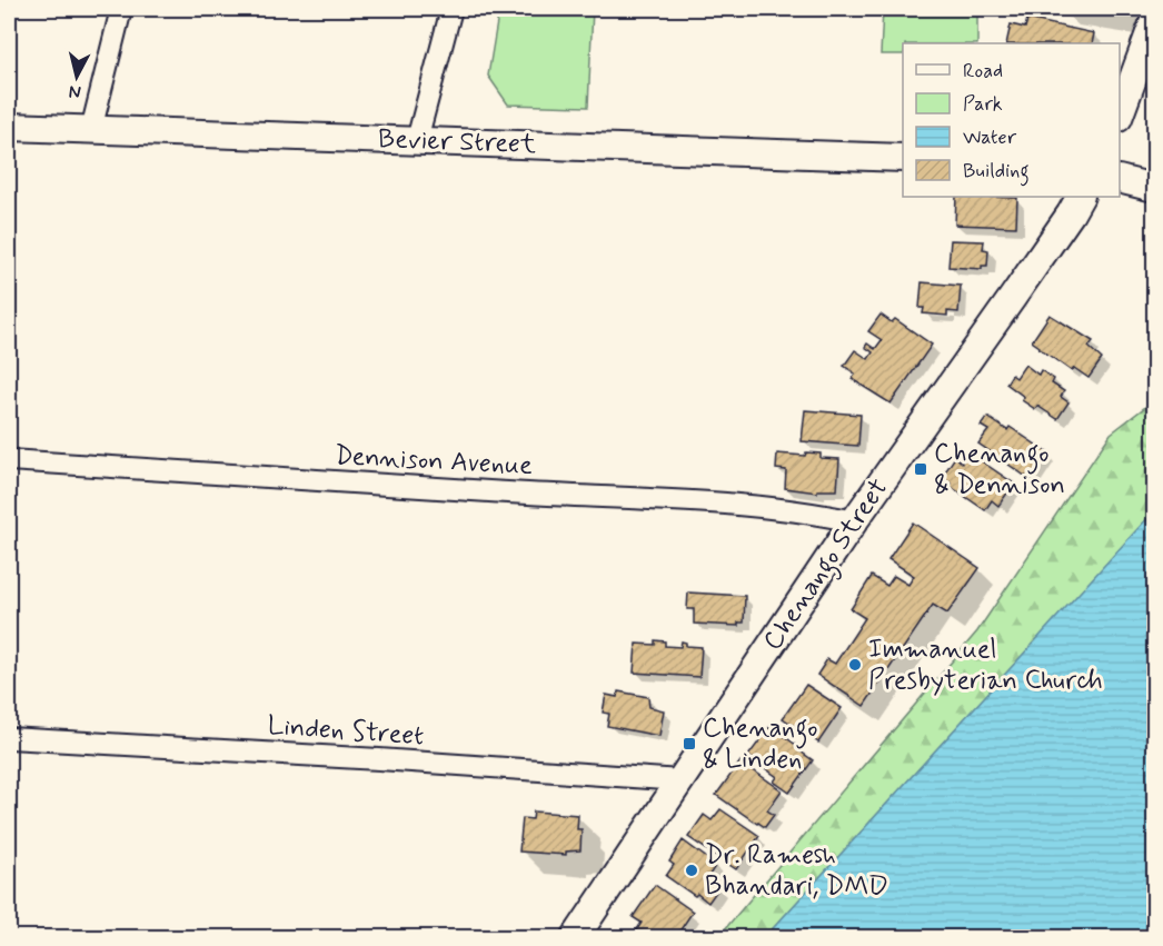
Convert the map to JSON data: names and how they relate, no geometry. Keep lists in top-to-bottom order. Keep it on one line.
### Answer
{"streets":{"street":["Bevier Street","Dennison Avenue","Chenango Street","Linden Street"]},"crossings":[["Dennison Avenue","Chenango Street"],["Chenango Street","Linden Street"]],"places":{"transit":["Chenango & Dennison","Chenango & Linden"],"other":["Immanuel Presbyterian Church","Dr. Ramesh Bhandari, DMD"]},"legend":["Road","Park","Water","Building"],"north":"bottom"}
